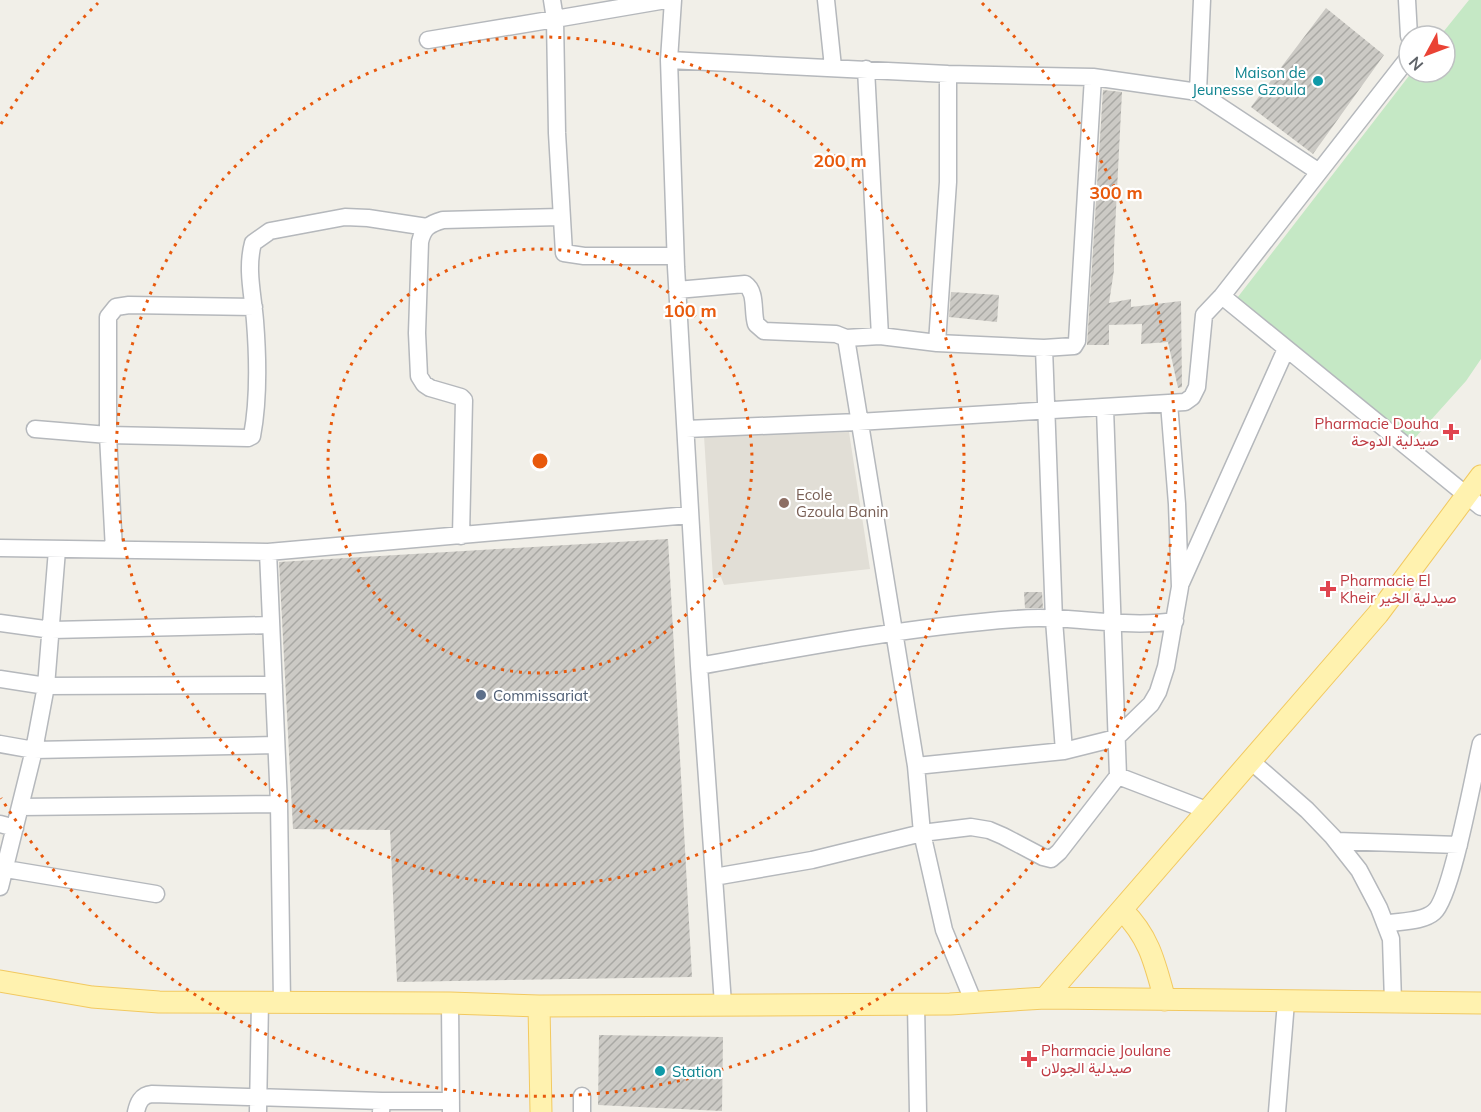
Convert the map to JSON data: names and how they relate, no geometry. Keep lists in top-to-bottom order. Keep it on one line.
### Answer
{"places":{"other":["Maison de Jeunesse Gzoula","Ecole Gzoula Banin","Commissariat","Station"],"health":["Pharmacie Douha صيدلية الدوحة","Pharmacie El Kheir صيدلية الخير","Pharmacie Joulane صيدلية الجولان"]},"north":"bottom left","rings":["200 m","300 m","100 m"]}
